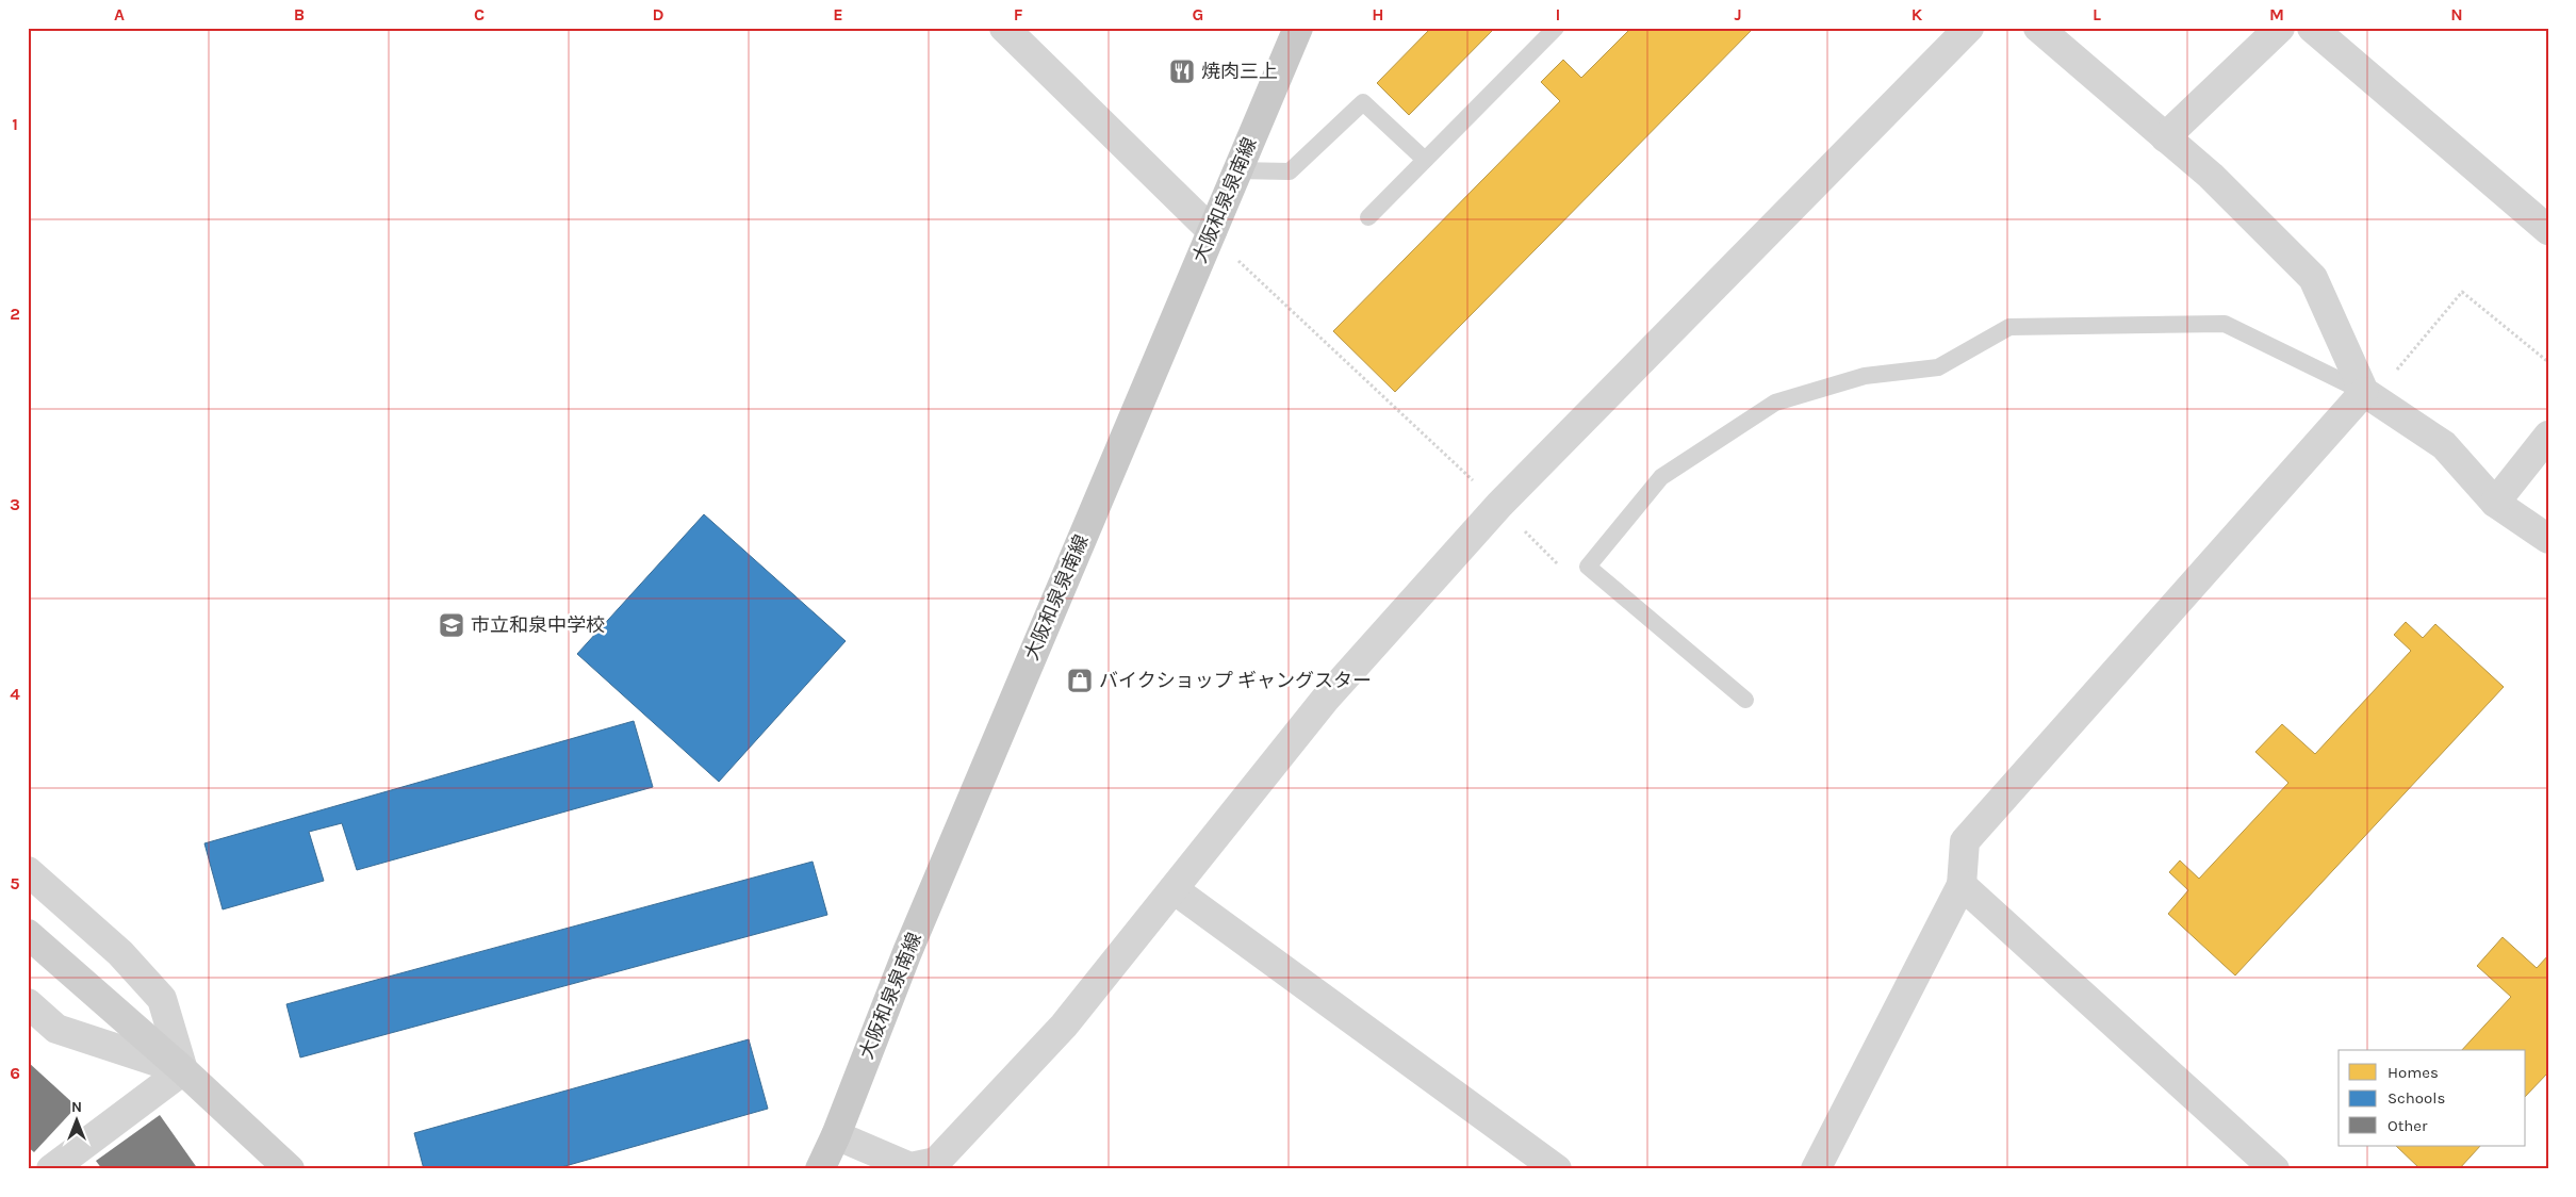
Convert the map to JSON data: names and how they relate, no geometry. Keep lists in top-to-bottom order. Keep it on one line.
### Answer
{"streets":{"main road":["大阪和泉泉南線"]},"places":{"restaurant":["焼肉三上"],"school or university":["市立和泉中学校"],"shop":["バイクショップ ギャングスター"]},"legend":["Homes","Schools","Other"],"north":"top","grid":{"columns":["A","B","C","D","E","F","G","H","I","J","K","L","M","N"],"rows":["1","2","3","4","5","6"]}}
